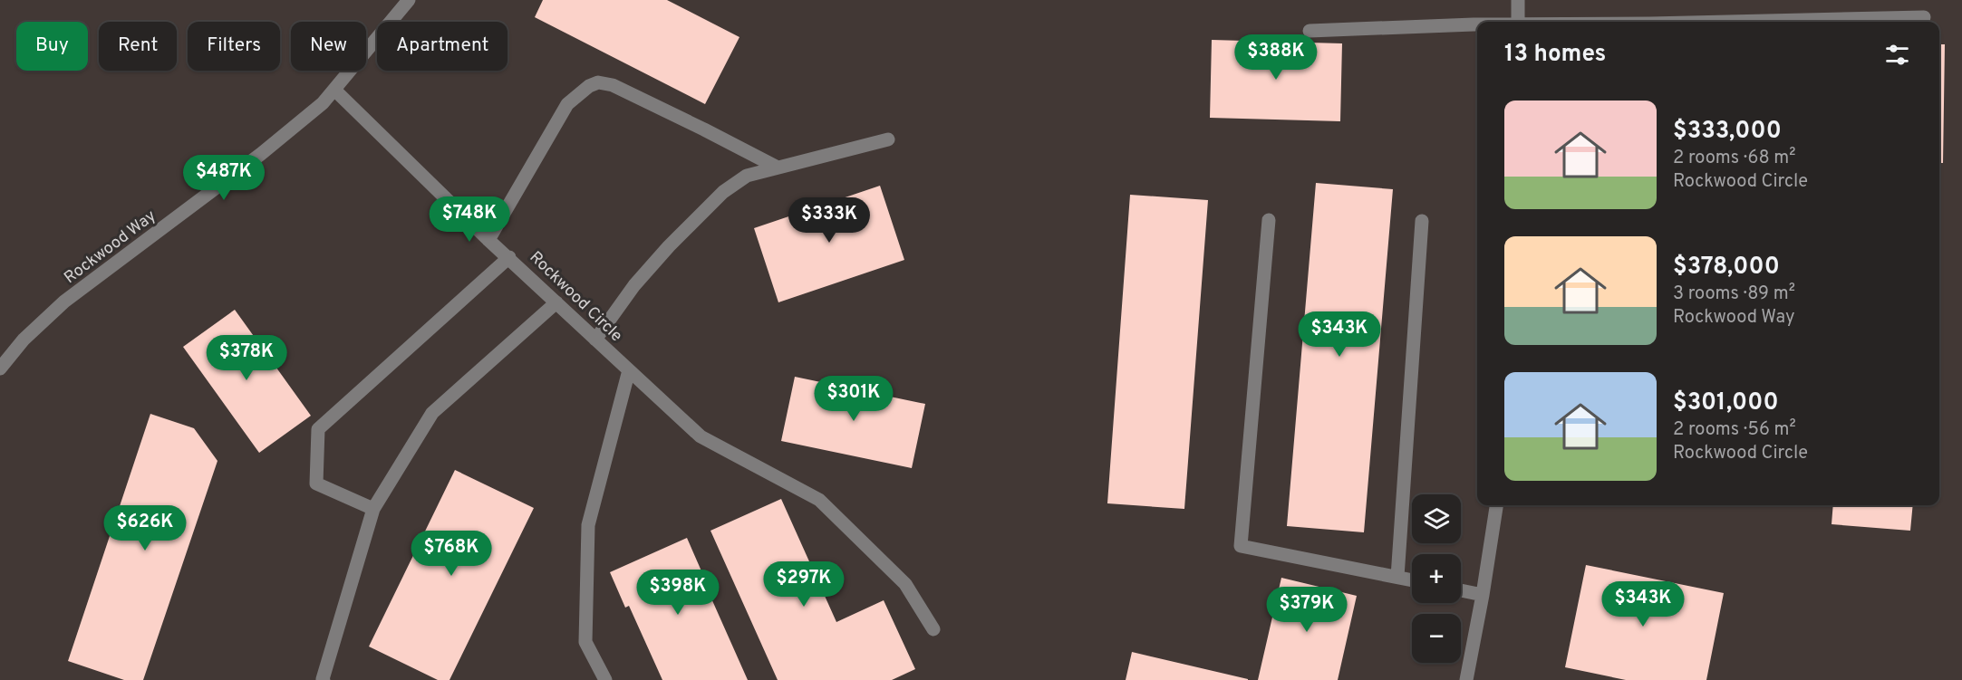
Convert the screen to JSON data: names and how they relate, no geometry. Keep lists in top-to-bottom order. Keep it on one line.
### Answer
{"streets":{"street":["Rockwood Way","Rockwood Circle"]},"crossings":[["Rockwood Way","Rockwood Circle"]],"page":{"chip":["Buy","Rent","Filters","New","Apartment"],"heading":"13 homes","price":["$388K","$487K","$748K","$333K","$343K","$378K","$301K","$626K","$768K","$297K","$398K","$343K","$379K"],"list":[{"name":"$333,000","note":"2 rooms · 68 m² · Rockwood Circle"},{"name":"$378,000","note":"3 rooms · 89 m² · Rockwood Way"},{"name":"$301,000","note":"2 rooms · 56 m² · Rockwood Circle"}],"map_buttons":["+","−"]}}
